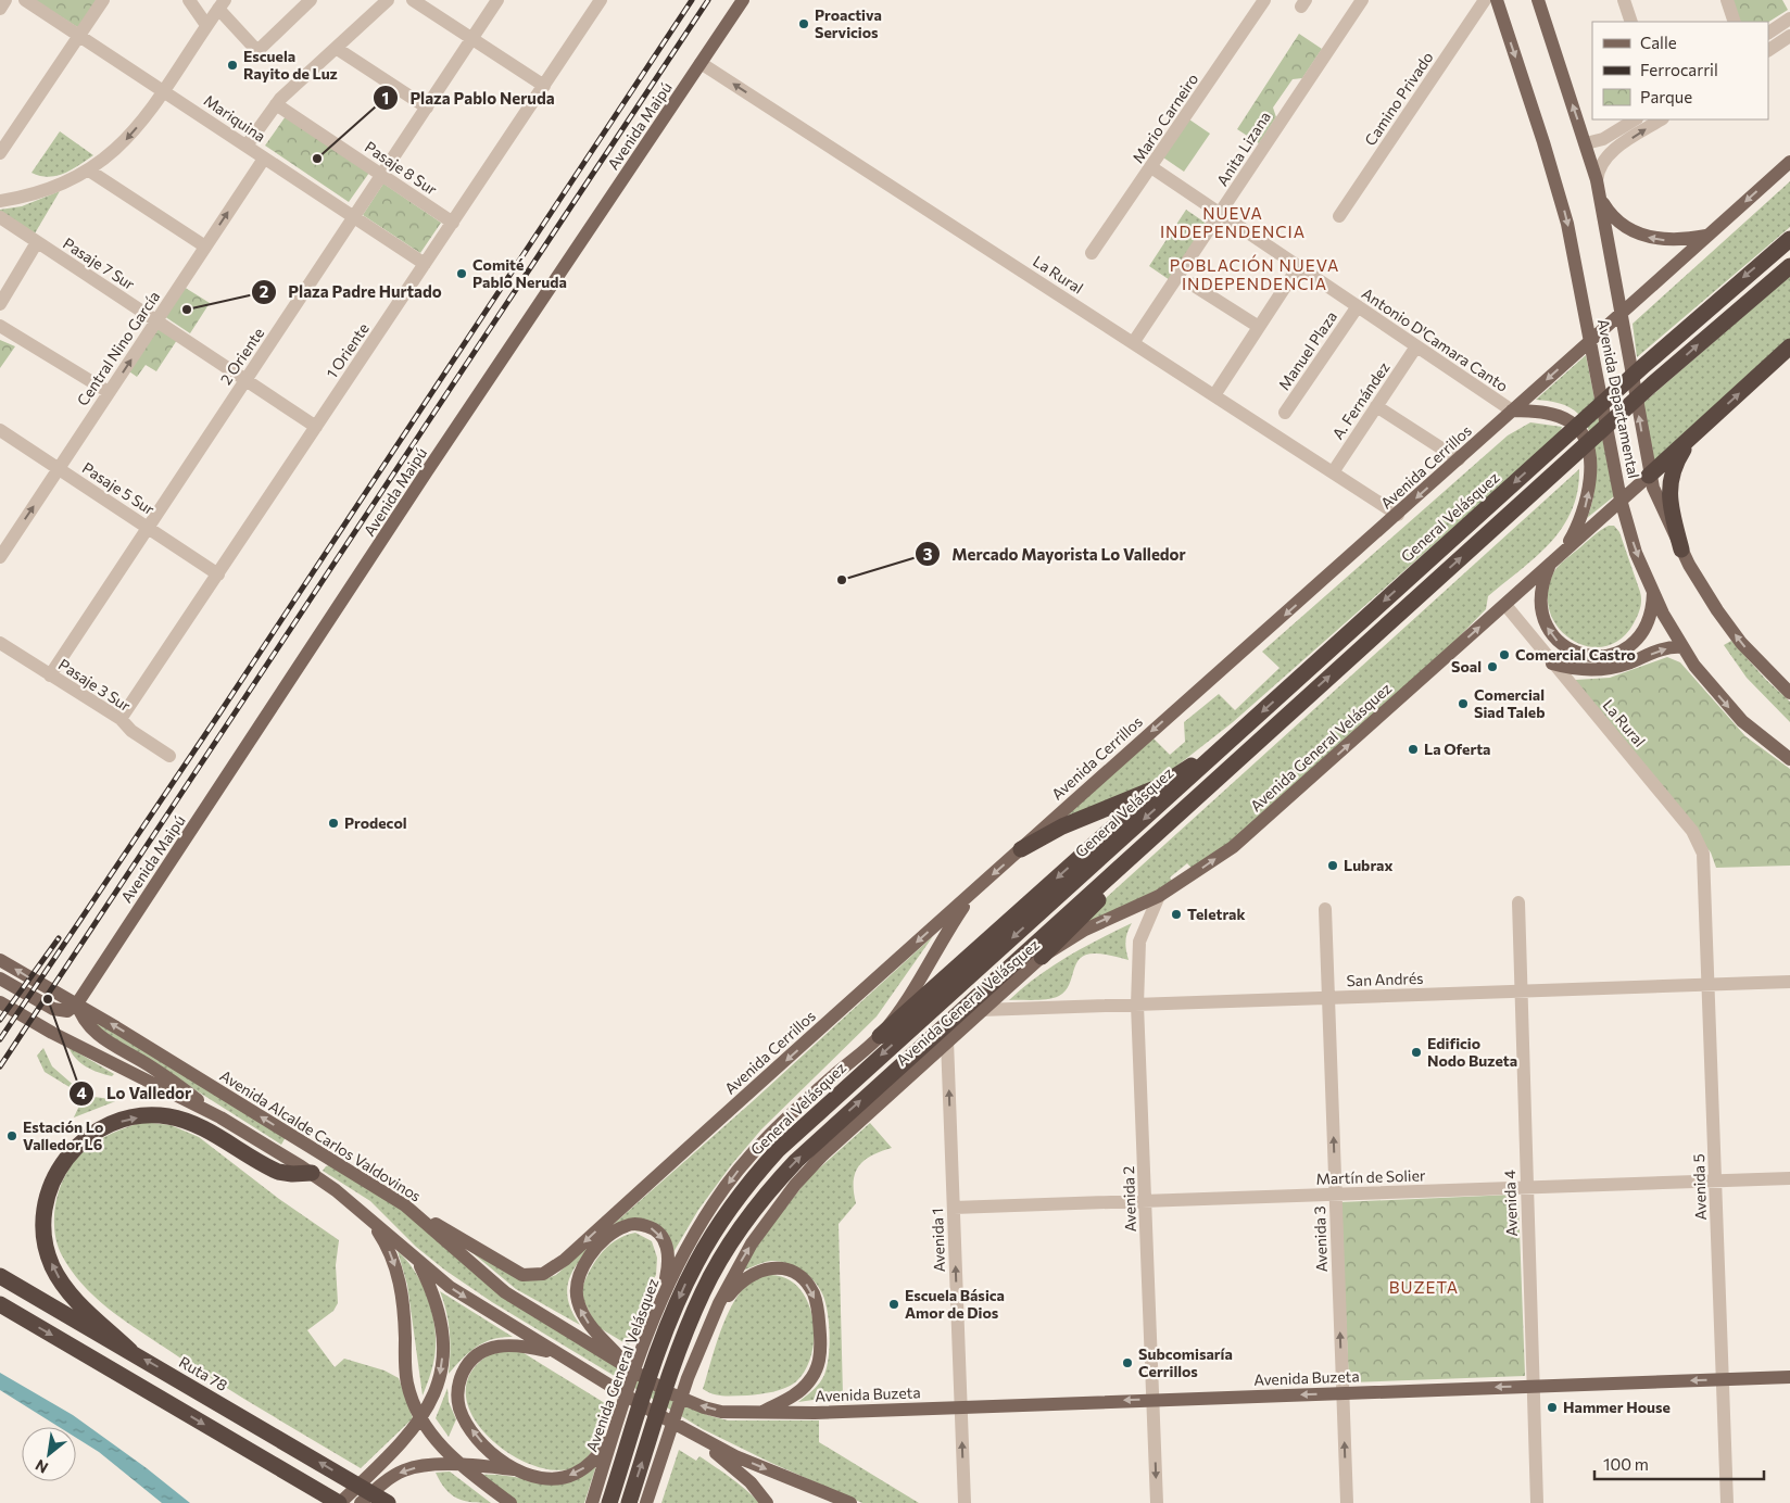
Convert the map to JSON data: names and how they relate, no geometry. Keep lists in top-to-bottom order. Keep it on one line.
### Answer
{"streets":{"highway":["General Velásquez","Ruta 78"],"main road":["Avenida Maipú","Avenida Departamental","Avenida Cerrillos","Avenida General Velásquez","Avenida Alcalde Carlos Valdovinos","Avenida Buzeta"],"street":["Camino Privado","Mariquina","Mario Carneiro","Anita Lizana","Pasaje 8 Sur","Pasaje 7 Sur","La Rural","Antonio D'Camara Canto","Central Nino García","1 Oriente","Manuel Plaza","2 Oriente","A. Fernández","Pasaje 5 Sur","Pasaje 3 Sur","San Andrés","Martín de Solier","Avenida 5","Avenida 2","Avenida 4","Avenida 3","Avenida 1"]},"crossings":[["Mariquina","Central Nino García"],["Mariquina","1 Oriente"],["Mariquina","2 Oriente"],["Mario Carneiro","Antonio D'Camara Canto"],["Avenida Maipú","La Rural"],["Avenida Maipú","Avenida Alcalde Carlos Valdovinos"],["Anita Lizana","La Rural"],["Anita Lizana","Antonio D'Camara Canto"],["Pasaje 8 Sur","1 Oriente"],["Pasaje 8 Sur","2 Oriente"],["Pasaje 7 Sur","Central Nino García"],["Pasaje 7 Sur","1 Oriente"],["Pasaje 7 Sur","2 Oriente"],["La Rural","A. Fernández"],["La Rural","Avenida Cerrillos"],["La Rural","Avenida General Velásquez"],["La Rural","Avenida 5"],["Antonio D'Camara Canto","Manuel Plaza"],["Antonio D'Camara Canto","A. Fernández"],["Antonio D'Camara Canto","Avenida Cerrillos"],["Central Nino García","Pasaje 5 Sur"],["1 Oriente","Pasaje 5 Sur"],["1 Oriente","Pasaje 3 Sur"],["2 Oriente","Pasaje 5 Sur"],["2 Oriente","Pasaje 3 Sur"],["Avenida Departamental","Avenida Cerrillos"],["Avenida Departamental","Avenida General Velásquez"],["Avenida Cerrillos","Avenida General Velásquez"],["Avenida Cerrillos","Avenida Alcalde Carlos Valdovinos"],["Avenida General Velásquez","San Andrés"],["Avenida General Velásquez","Avenida 2"],["Avenida General Velásquez","Avenida 1"],["San Andrés","Avenida 5"],["San Andrés","Avenida 2"],["San Andrés","Avenida 4"],["San Andrés","Avenida 3"],["Avenida Alcalde Carlos Valdovinos","Avenida Buzeta"],["Martín de Solier","Avenida 5"],["Martín de Solier","Avenida 2"],["Martín de Solier","Avenida 4"],["Martín de Solier","Avenida 3"],["Martín de Solier","Avenida 1"],["Avenida 5","Avenida Buzeta"],["Avenida 2","Avenida Buzeta"],["Avenida 4","Avenida Buzeta"],["Avenida 3","Avenida Buzeta"],["Avenida 1","Avenida Buzeta"]],"one_way":["La Rural","Central Nino García","Avenida Cerrillos","Avenida 3","Avenida 1","Avenida Buzeta"],"districts":["NUEVA INDEPENDENCIA","POBLACIÓN NUEVA INDEPENDENCIA","BUZETA"],"places":["Proactiva Servicios","Escuela Rayito de Luz","Plaza Pablo Neruda","Comité Pablo Neruda","Plaza Padre Hurtado","Mercado Mayorista Lo Valledor","Comercial Castro","Soal","Comercial Siad Taleb","La Oferta","Prodecol","Lubrax","Teletrak","Lo Valledor","Edificio Nodo Buzeta","Estación Lo Valledor L6","Escuela Básica Amor de Dios","Subcomisaría Cerrillos","Hammer House"],"legend":["Calle","Ferrocarril","Parque"],"scale_bar":"100 m","north":"bottom left"}
